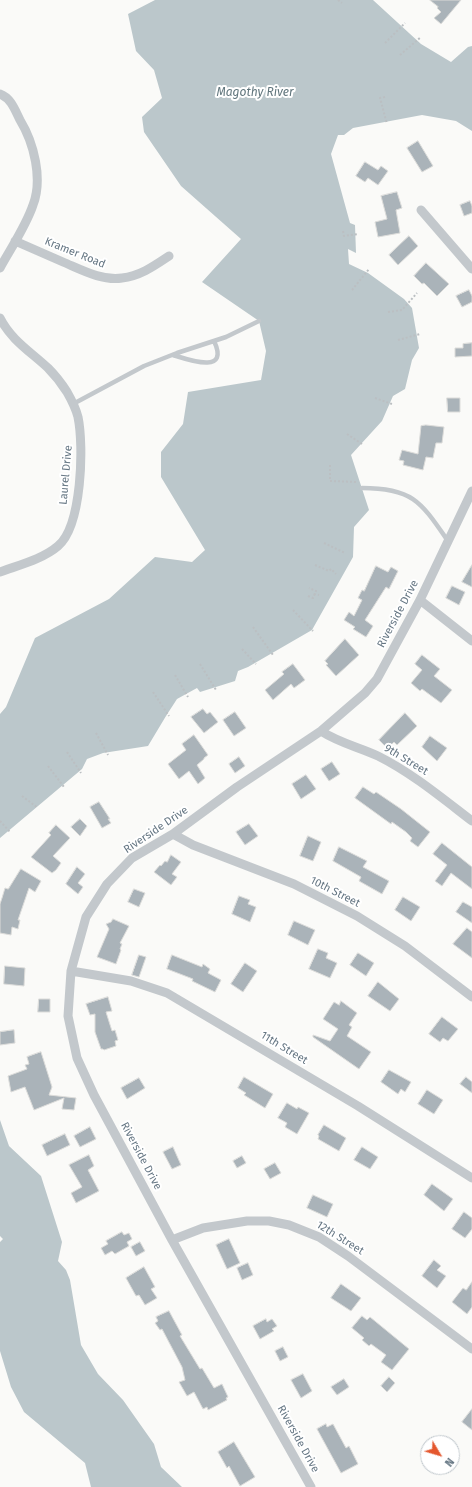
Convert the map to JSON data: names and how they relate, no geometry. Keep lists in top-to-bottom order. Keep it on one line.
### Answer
{"streets":{"street":["Kramer Road","Laurel Drive","Riverside Drive","9th Street","10th Street","11th Street","12th Street"]},"crossings":[["Riverside Drive","9th Street"],["Riverside Drive","10th Street"],["Riverside Drive","11th Street"],["Riverside Drive","12th Street"]],"water":["Magothy River"],"north":"bottom right"}
